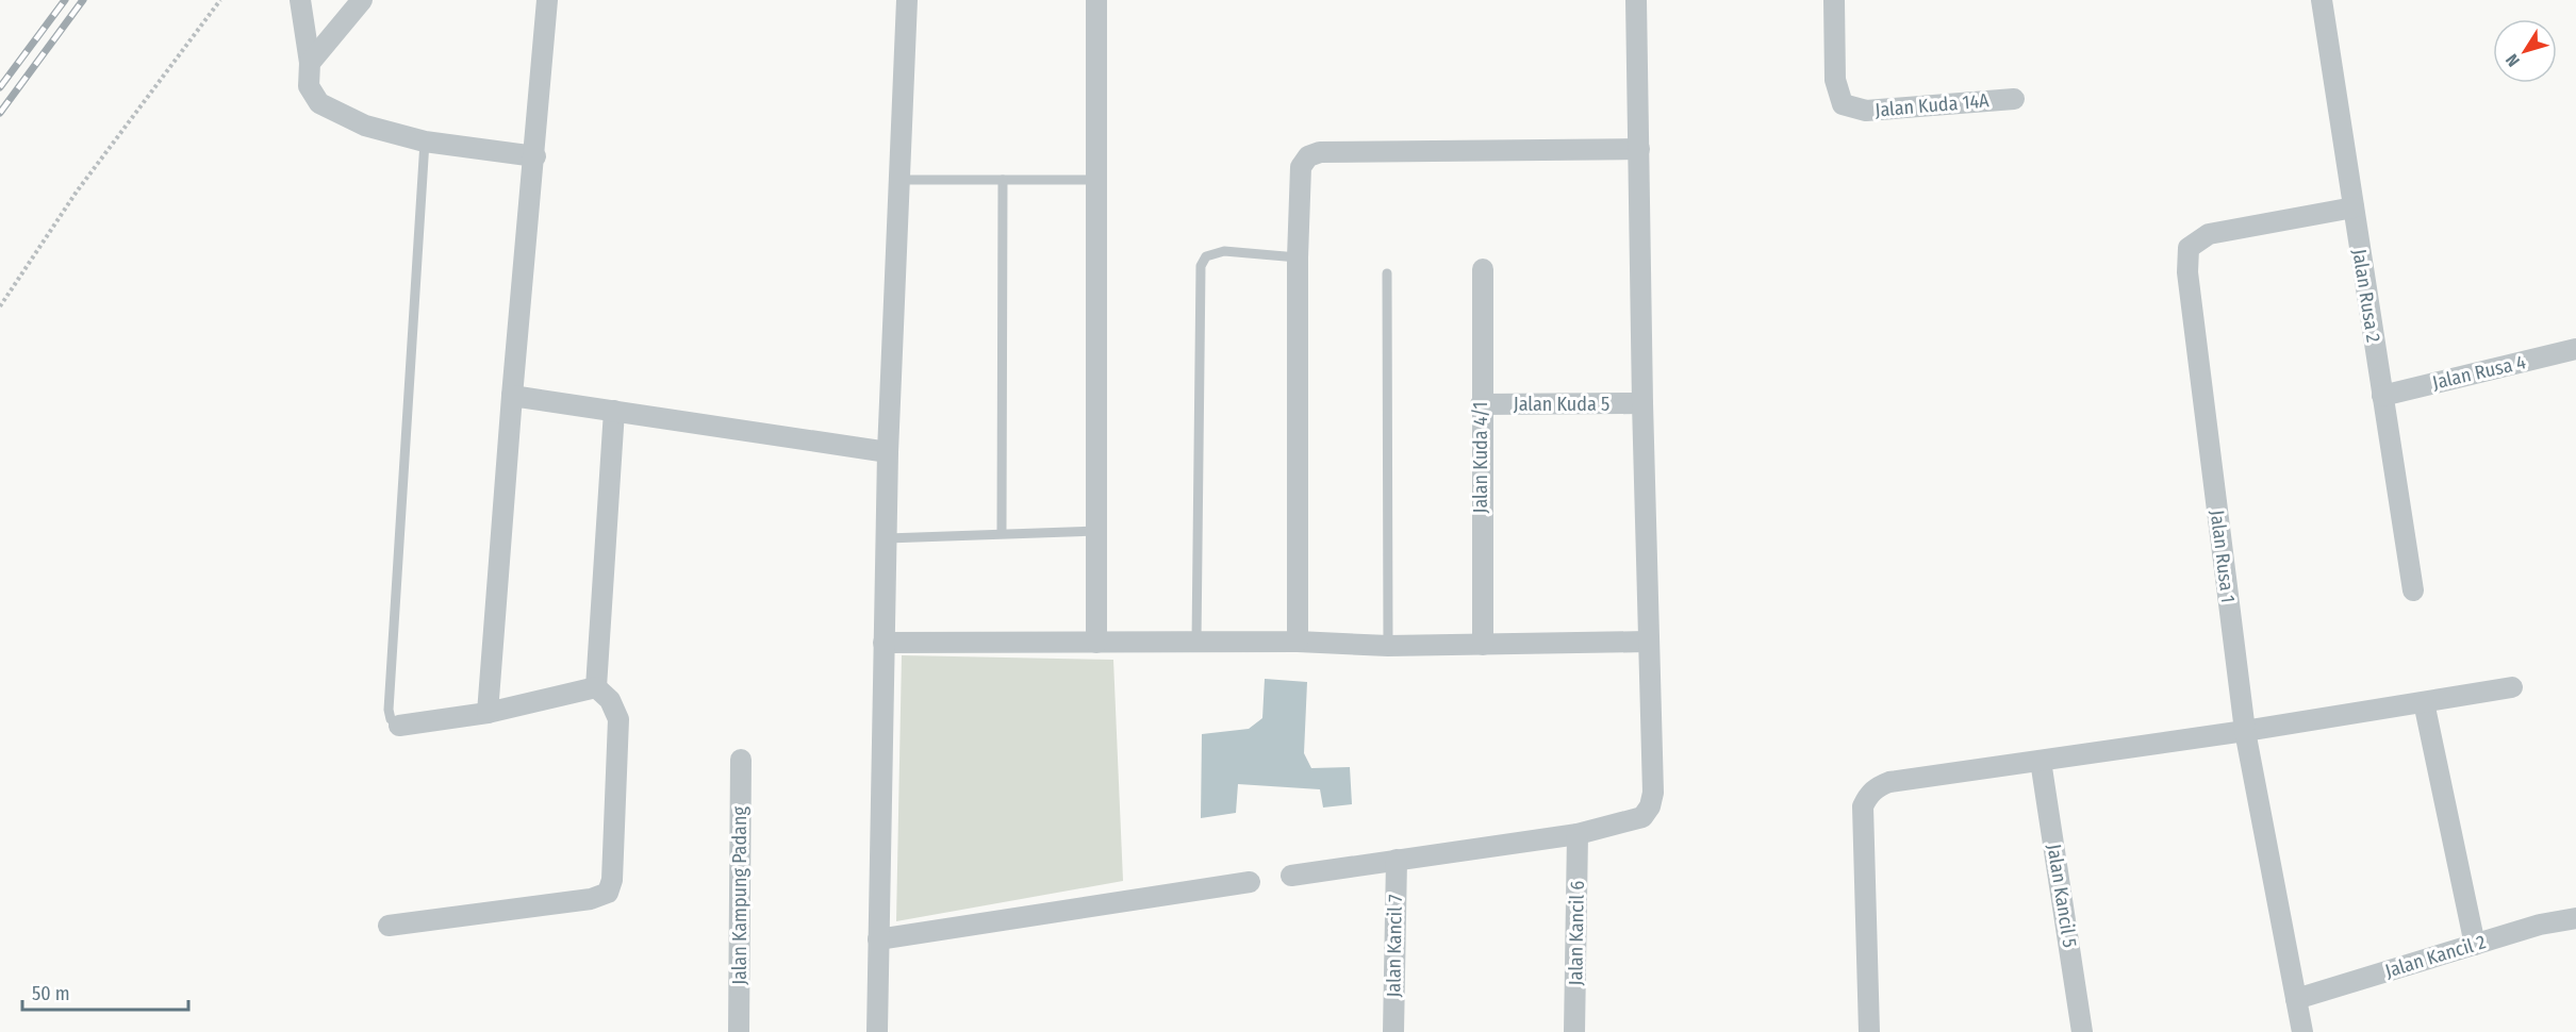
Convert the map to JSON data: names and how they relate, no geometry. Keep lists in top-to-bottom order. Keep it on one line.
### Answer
{"streets":{"street":["Jalan Kuda 14A","Jalan Rusa 2","Jalan Rusa 4","Jalan Kuda 5","Jalan Kuda 4/1","Jalan Rusa 1","Jalan Kampung Padang","Jalan Kancil 5","Jalan Kancil 6","Jalan Kancil 7","Jalan Kancil 2"]},"crossings":[["Jalan Rusa 2","Jalan Rusa 4"],["Jalan Rusa 2","Jalan Rusa 1"],["Jalan Kuda 5","Jalan Kuda 4/1"],["Jalan Rusa 1","Jalan Kancil 2"]],"scale_bar":"50 m","north":"bottom left"}
